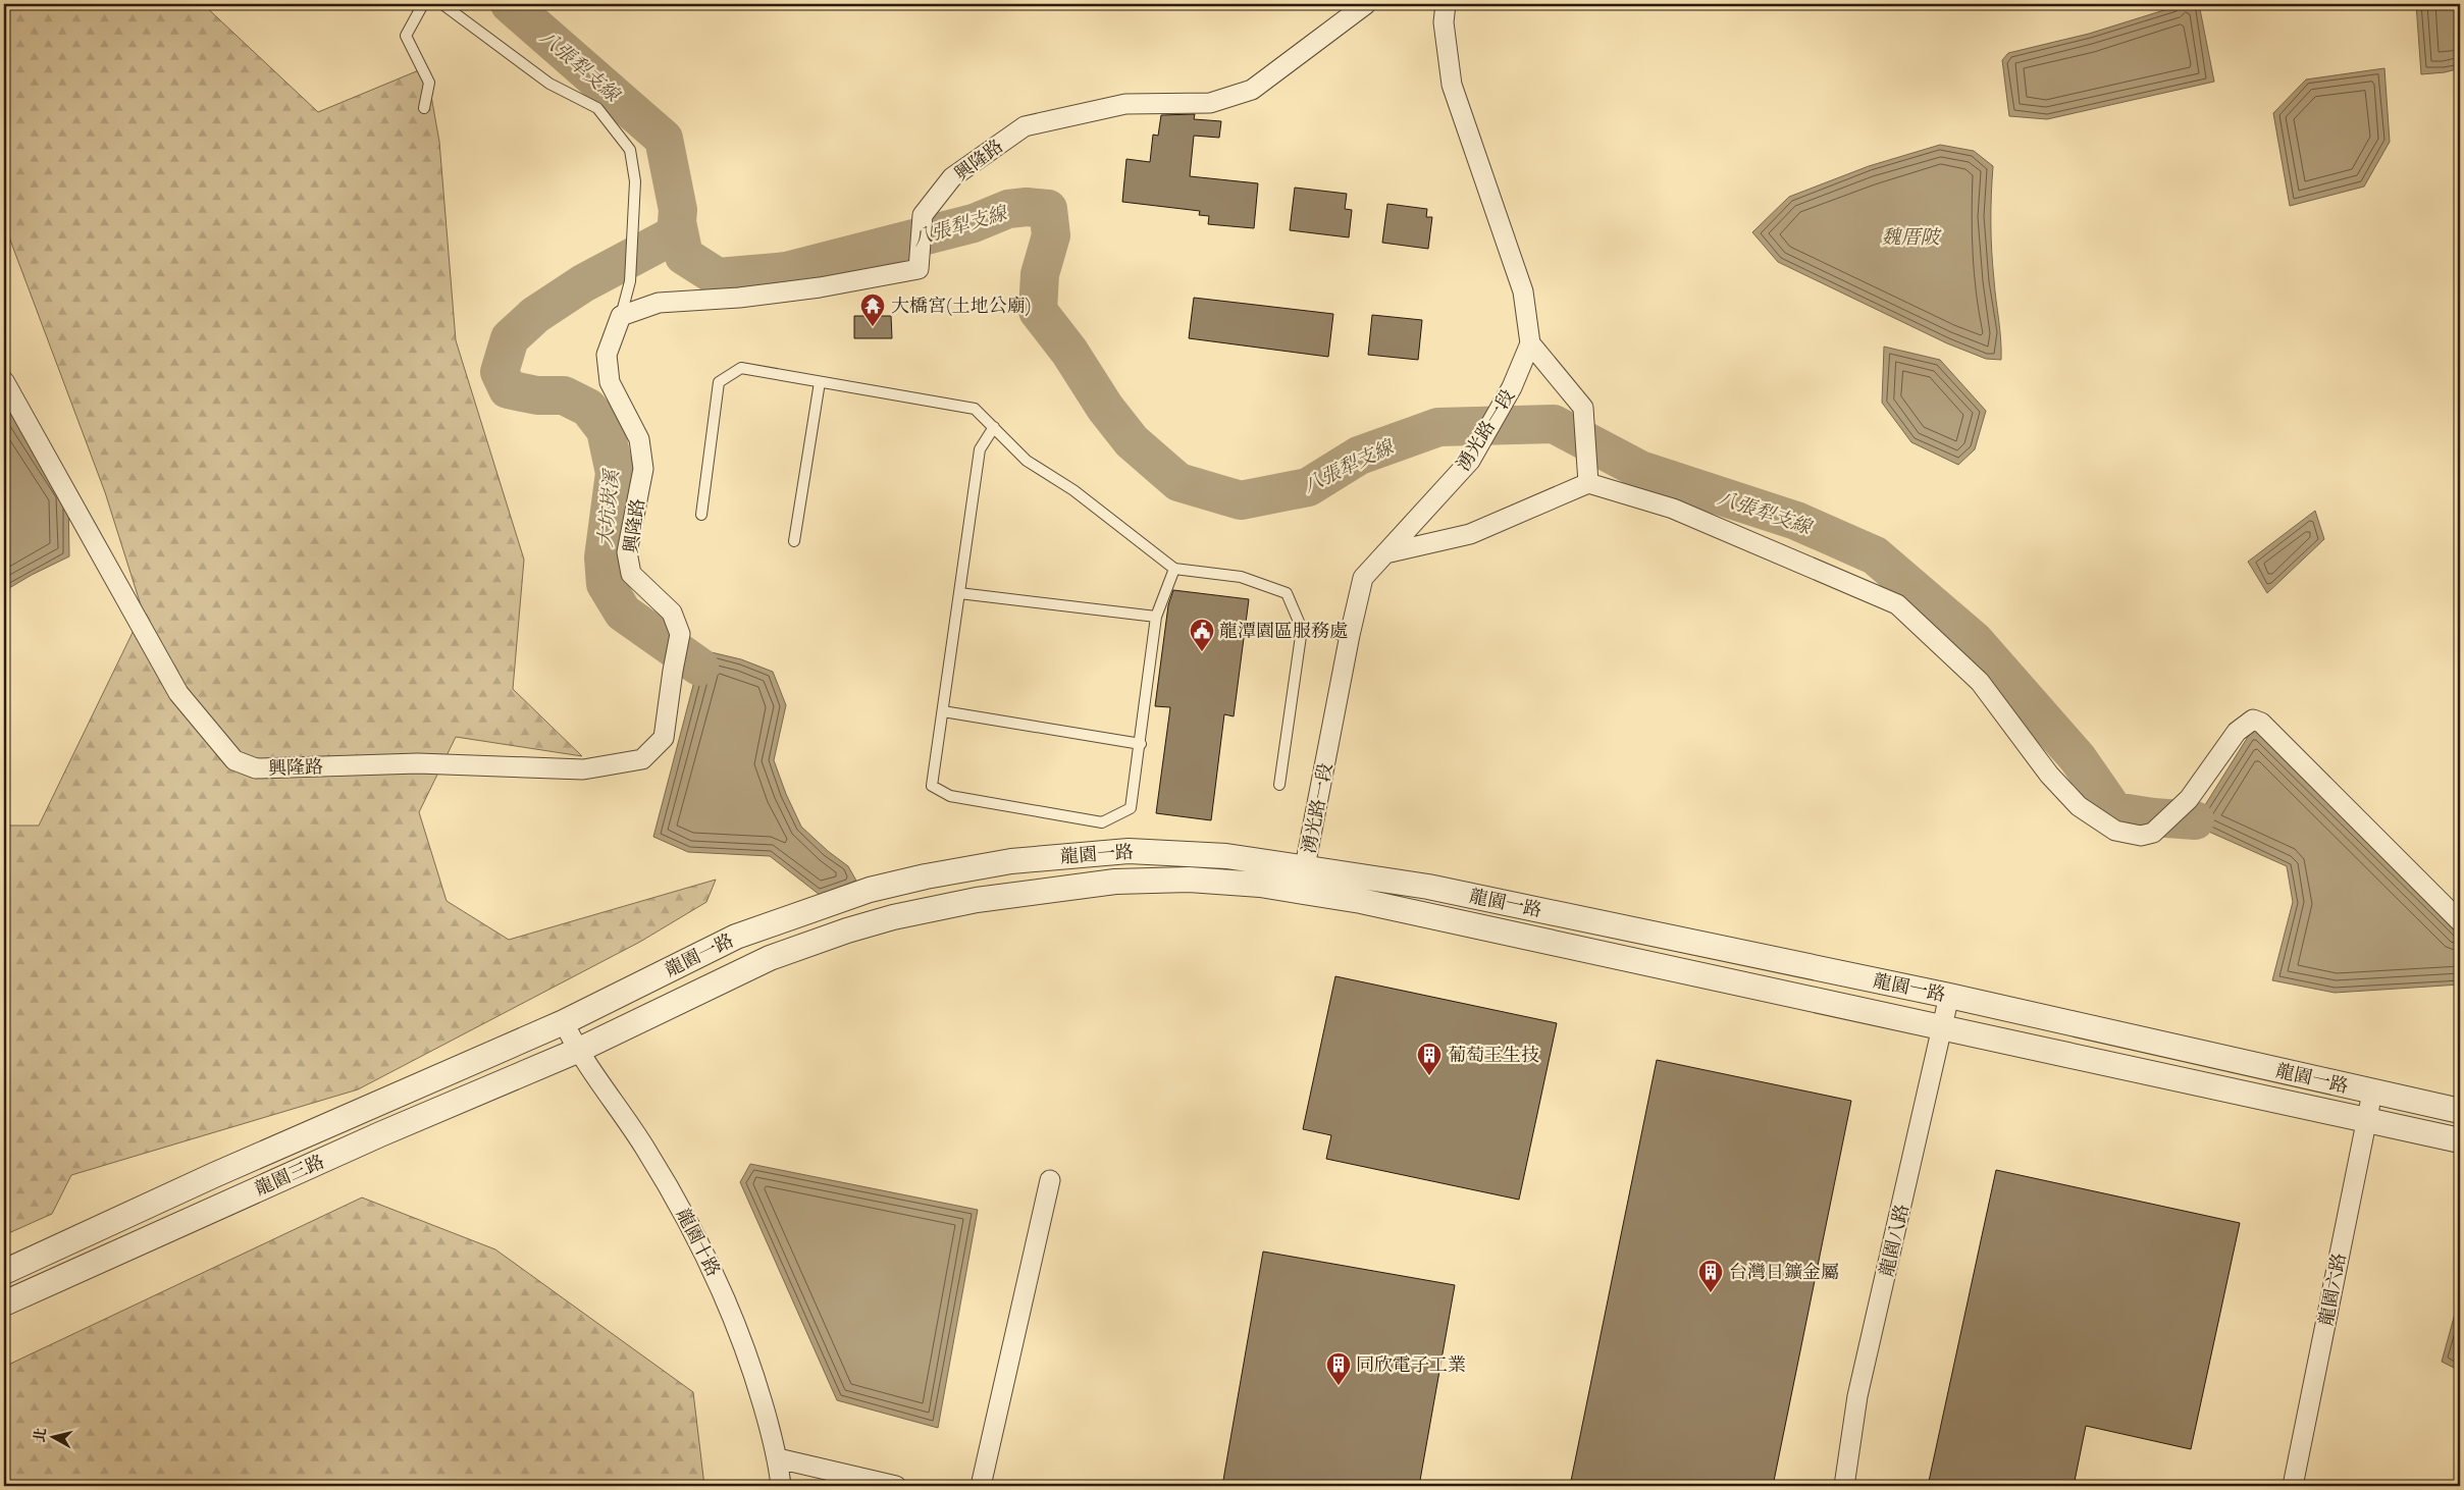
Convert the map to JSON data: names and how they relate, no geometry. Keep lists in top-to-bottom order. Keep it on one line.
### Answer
{"streets":{"street":["興隆路","湧光路一段","龍園一路","龍園三路","龍園八路","龍園十路","龍園六路"]},"crossings":[["湧光路一段","龍園一路"],["龍園一路","龍園三路"],["龍園一路","龍園八路"],["龍園一路","龍園十路"],["龍園一路","龍園六路"],["龍園三路","龍園十路"]],"water":["八張犁支線","魏厝陂","大坑崁溪"],"places":{"temple":["大橋宮(土地公廟)"],"public building":["龍潭園區服務處"],"building":["葡萄王生技","台灣日鑛金屬","同欣電子工業"]},"north":"left"}
